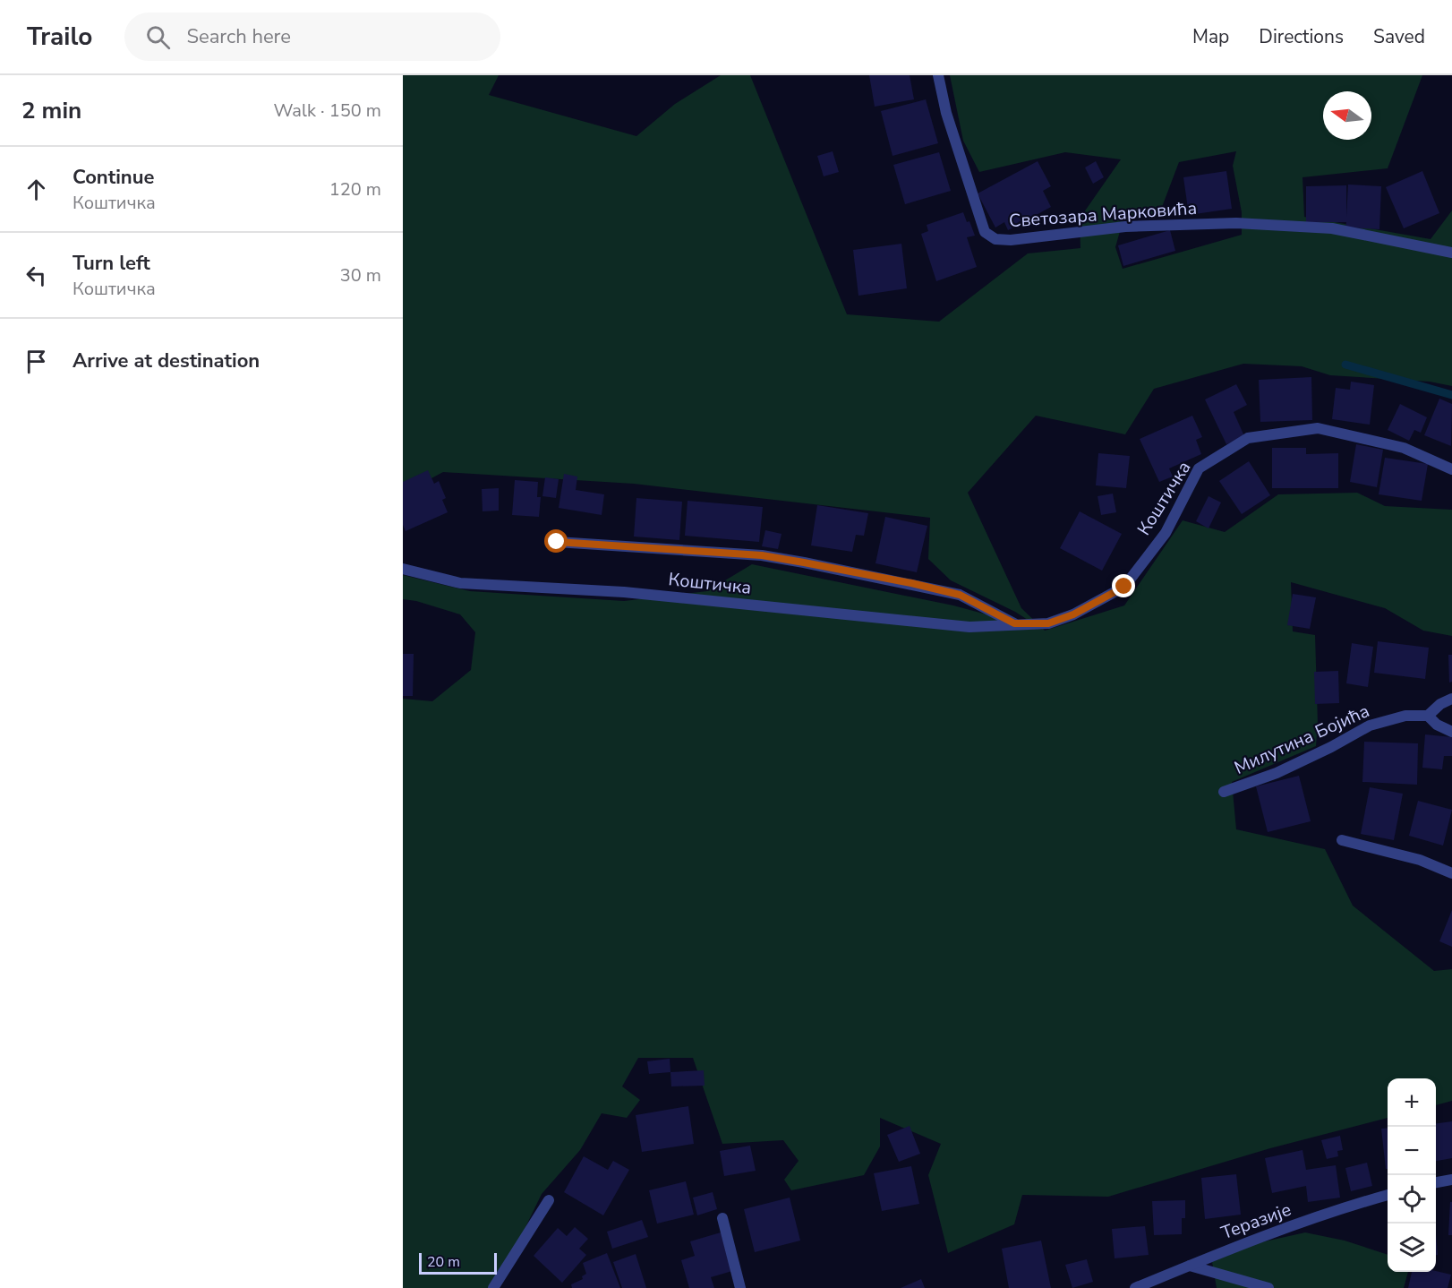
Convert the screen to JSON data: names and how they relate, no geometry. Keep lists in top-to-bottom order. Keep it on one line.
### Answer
{"streets":{"street":["Светозара Марковића","Коштичка","Милутина Бојића","Теразије"]},"scale_bar":"20 m","north":"left","page":{"header":"Trailo","search":"Search here","nav":["Map","Directions","Saved"],"heading":["2 min","Walk · 150 m"],"list":[["Continue","Коштичка","120 m"],["Turn left","Коштичка","30 m"],"Arrive at destination"],"map_buttons":["+","−"],"scale":"20 m"}}
